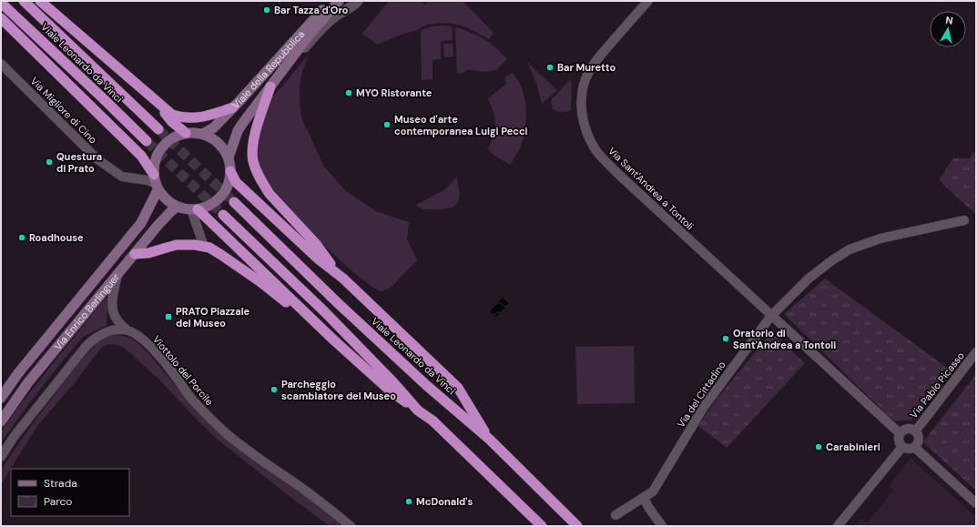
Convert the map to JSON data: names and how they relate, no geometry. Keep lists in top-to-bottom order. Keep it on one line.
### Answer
{"streets":{"highway":["Viale Leonardo da Vinci"],"main road":["Viale della Repubblica","Via Enrico Berlinguer"],"street":["Via Migliore di Cino","Via Sant'Andrea a Tontoli","Viottolo del Porcile","Via Pablo Picasso","Via del Cittadino"]},"crossings":[["Viale della Repubblica","Via Migliore di Cino"],["Viale della Repubblica","Via Enrico Berlinguer"],["Via Migliore di Cino","Via Enrico Berlinguer"],["Via Sant'Andrea a Tontoli","Via Pablo Picasso"],["Via Sant'Andrea a Tontoli","Via del Cittadino"]],"places":{"other":["Bar Tazza d'Oro","Bar Muretto","MYO Ristorante","Museo d'arte contemporanea Luigi Pecci","Questura di Prato","Roadhouse","Oratorio di Sant'Andrea a Tontoli","Parcheggio scambiatore del Museo","Carabinieri","McDonald's"],"transit":["PRATO Piazzale del Museo"]},"legend":["Strada","Parco"],"north":"top"}
